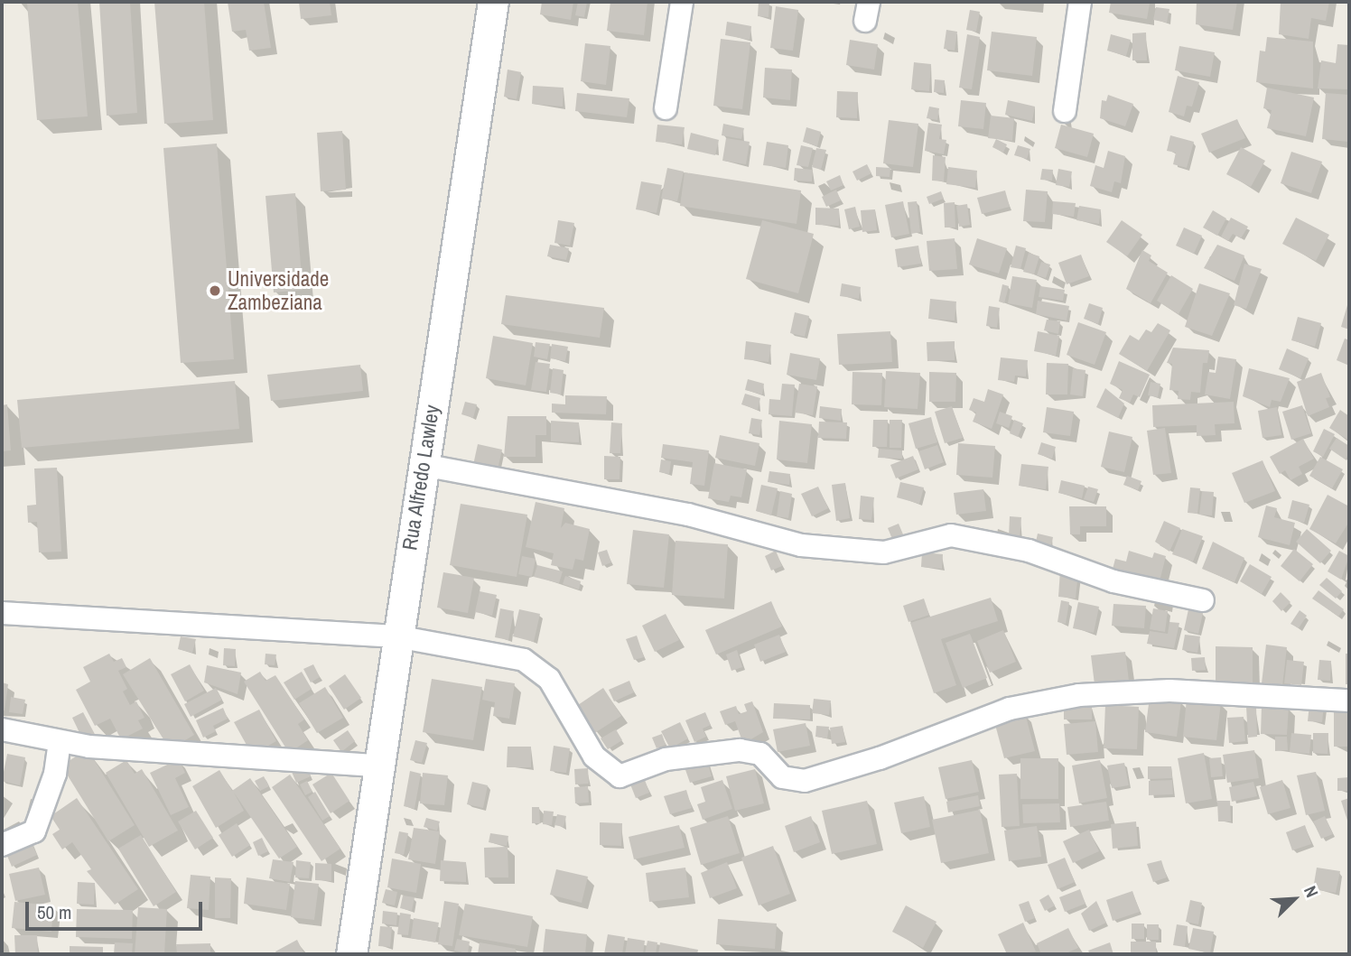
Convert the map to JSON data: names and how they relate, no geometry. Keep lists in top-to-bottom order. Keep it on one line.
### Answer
{"streets":{"street":["Rua Alfredo Lawley"]},"places":["Universidade Zambeziana"],"scale_bar":"50 m","north":"top right"}
